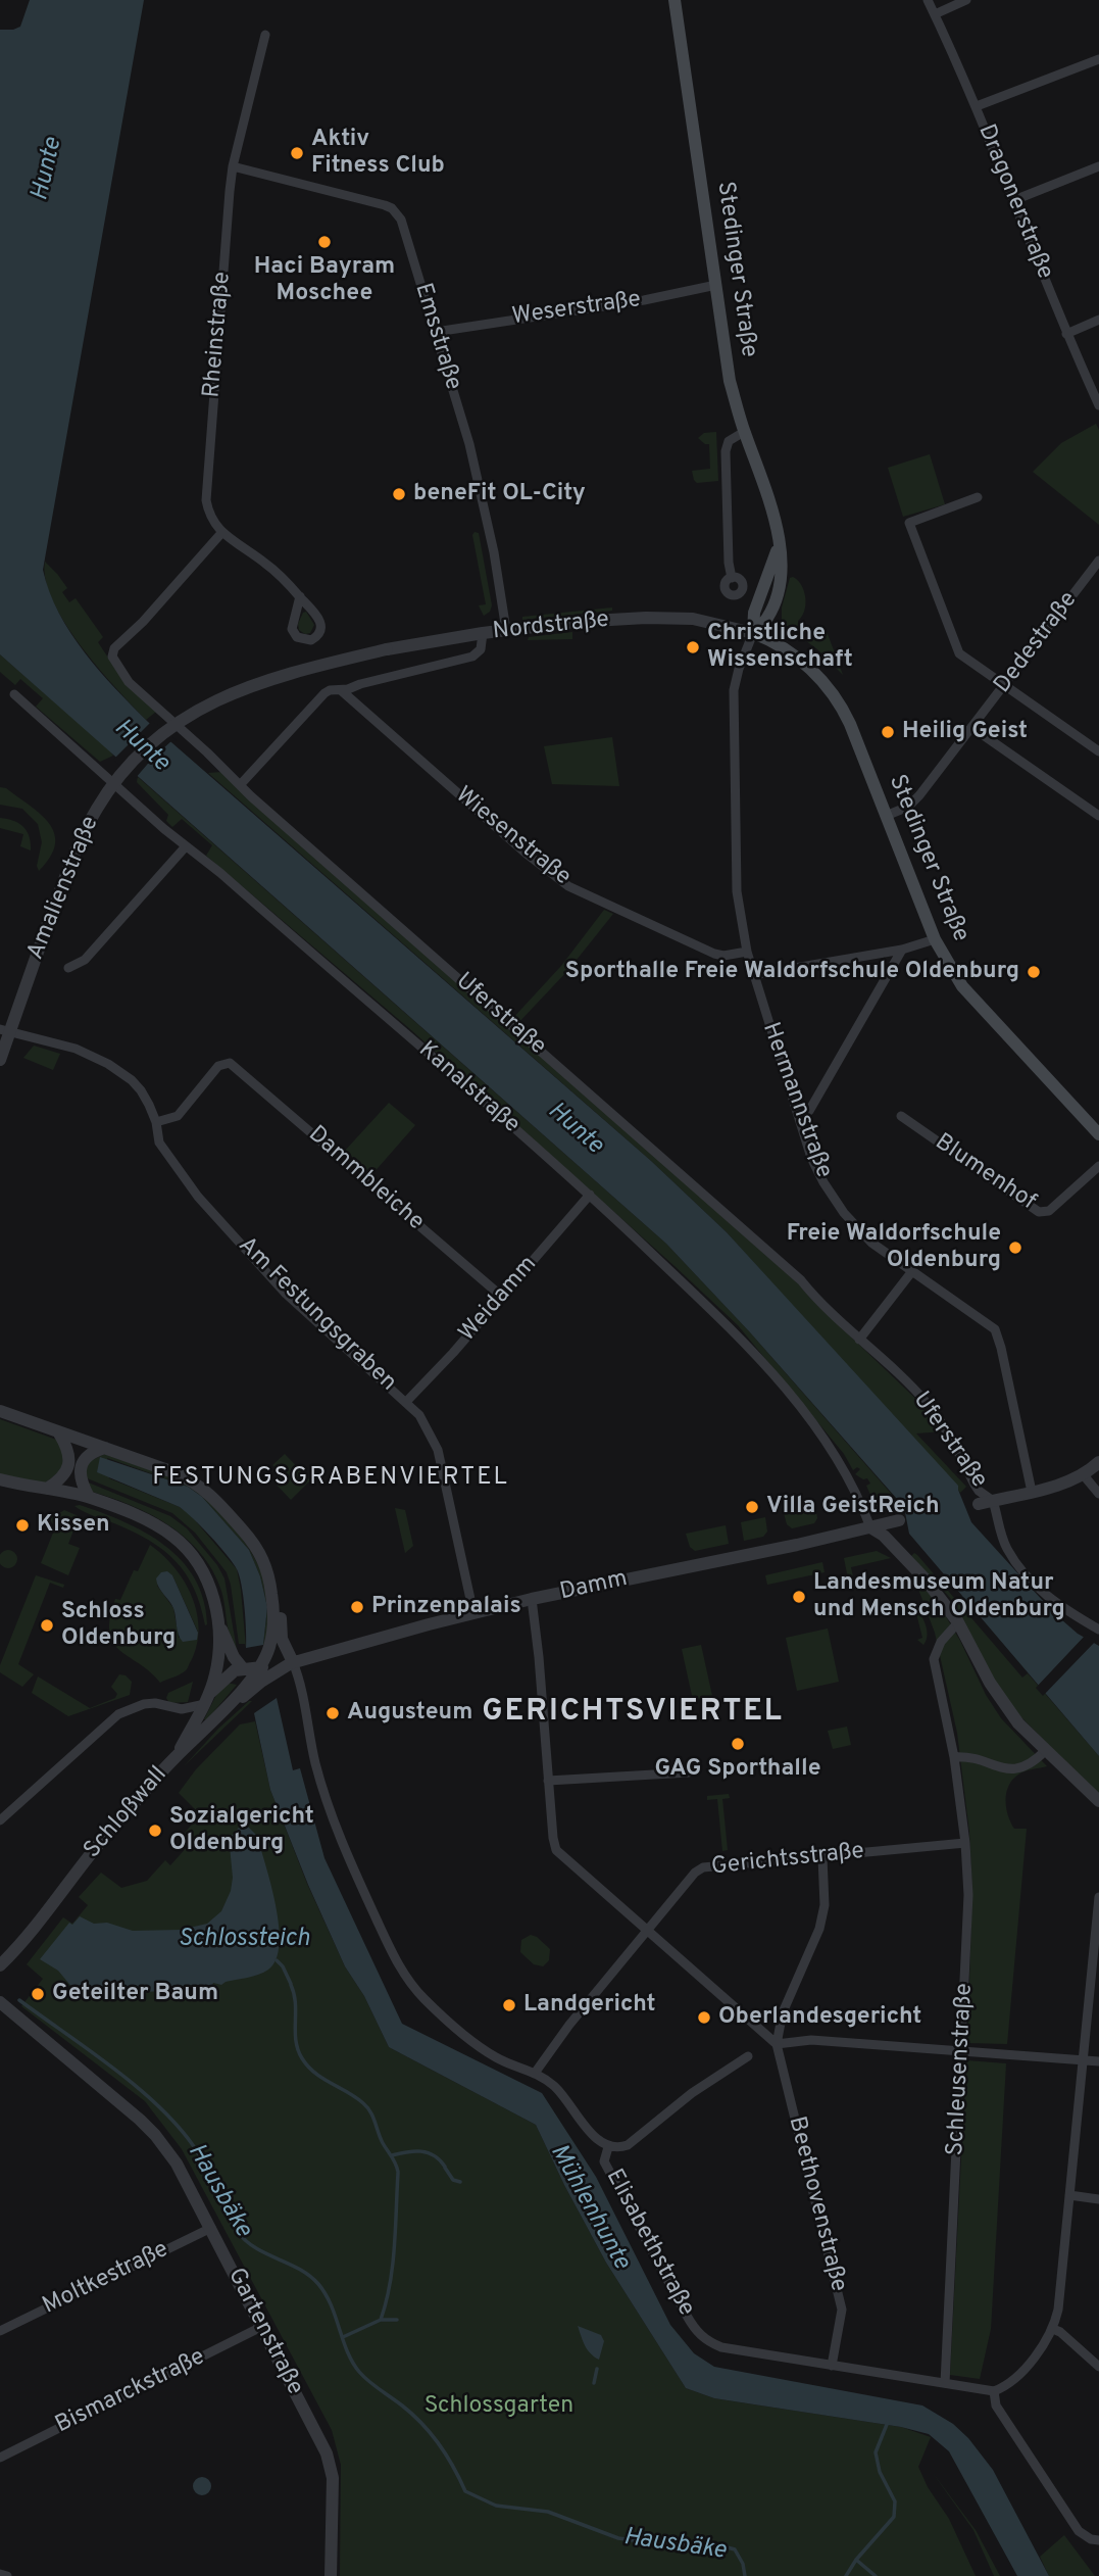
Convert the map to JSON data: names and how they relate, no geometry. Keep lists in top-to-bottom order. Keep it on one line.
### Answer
{"streets":{"main road":["Stedinger Straße"],"street":["Dragonerstraße","Weserstraße","Rheinstraße","Emsstraße","Nordstraße","Dedestraße","Wiesenstraße","Amalienstraße","Uferstraße","Kanalstraße","Hermannstraße","Blumenhof","Dammbleiche","Weidamm","Am Festungsgraben","Damm","Schloßwall","Gerichtsstraße","Schleusenstraße","Beethovenstraße","Elisabethstraße","Moltkestraße","Gartenstraße","Bismarckstraße"]},"crossings":[["Stedinger Straße","Weserstraße"],["Stedinger Straße","Nordstraße"],["Stedinger Straße","Dedestraße"],["Stedinger Straße","Hermannstraße"],["Weserstraße","Emsstraße"],["Rheinstraße","Emsstraße"],["Rheinstraße","Uferstraße"],["Emsstraße","Nordstraße"],["Nordstraße","Wiesenstraße"],["Nordstraße","Amalienstraße"],["Nordstraße","Uferstraße"],["Nordstraße","Hermannstraße"],["Wiesenstraße","Hermannstraße"],["Amalienstraße","Am Festungsgraben"],["Kanalstraße","Weidamm"],["Kanalstraße","Damm"],["Dammbleiche","Weidamm"],["Dammbleiche","Am Festungsgraben"],["Weidamm","Am Festungsgraben"],["Am Festungsgraben","Damm"],["Damm","Elisabethstraße"],["Gerichtsstraße","Schleusenstraße"],["Gerichtsstraße","Elisabethstraße"],["Schleusenstraße","Elisabethstraße"],["Beethovenstraße","Elisabethstraße"],["Moltkestraße","Gartenstraße"],["Gartenstraße","Bismarckstraße"]],"districts":["FESTUNGSGRABENVIERTEL","GERICHTSVIERTEL"],"water":["Hunte","Schlossteich","Hausbäke","Mühlenhunte"],"parks":["Schlossgarten"],"places":["Aktiv Fitness Club","Haci Bayram Moschee","beneFit OL-City","Christliche Wissenschaft","Heilig Geist","Sporthalle Freie Waldorfschule Oldenburg","Freie Waldorfschule Oldenburg","Villa GeistReich","Kissen","Landesmuseum Natur und Mensch Oldenburg","Prinzenpalais","Schloss Oldenburg","Augusteum","GAG Sporthalle","Sozialgericht Oldenburg","Geteilter Baum","Landgericht","Oberlandesgericht"]}
